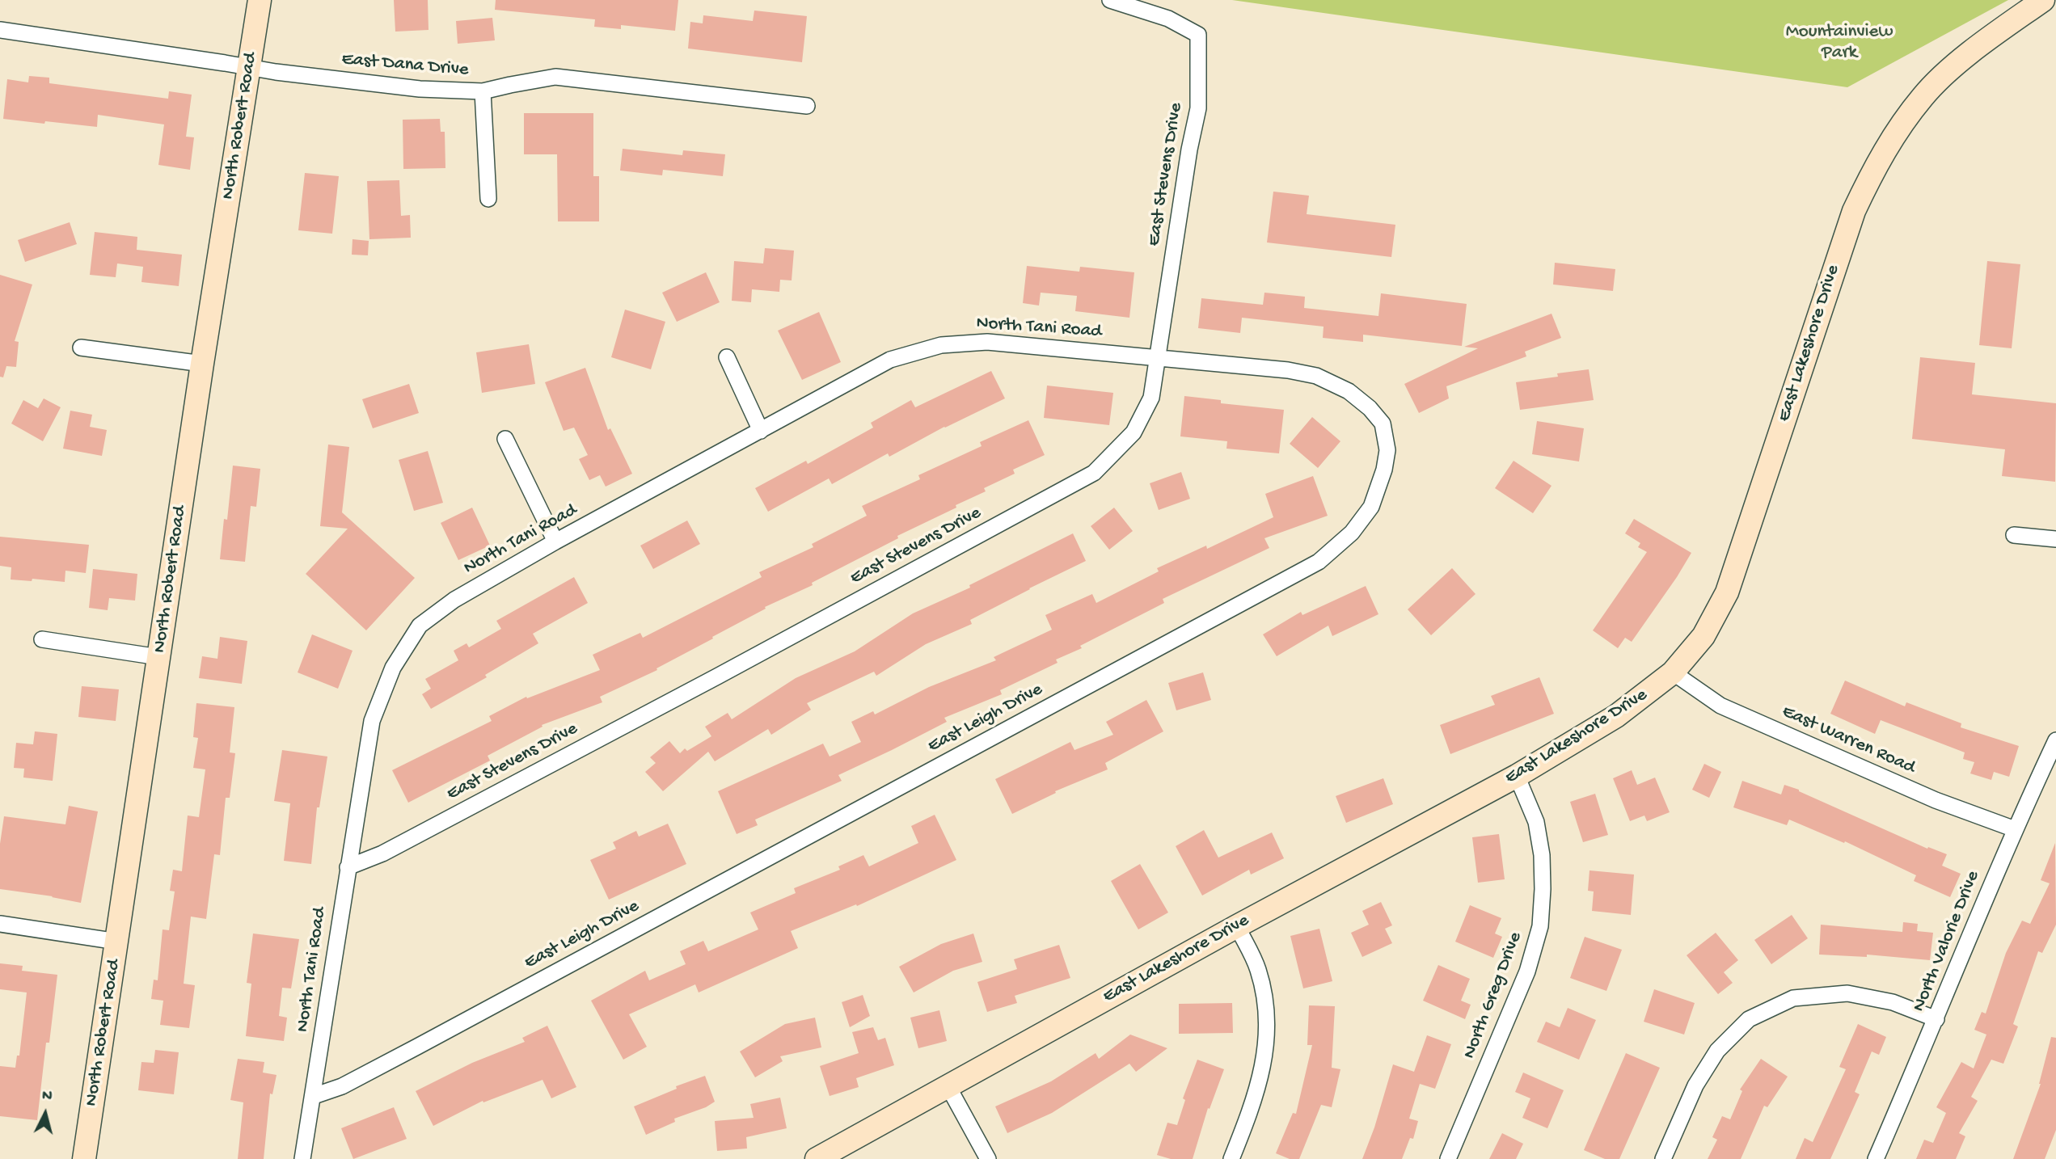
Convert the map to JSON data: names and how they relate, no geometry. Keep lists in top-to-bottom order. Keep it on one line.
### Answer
{"streets":{"main road":["North Robert Road","East Lakeshore Drive"],"street":["East Dana Drive","East Stevens Drive","North Tani Road","East Leigh Drive","East Warren Road","North Valorie Drive","North Greg Drive"]},"crossings":[["East Dana Drive","North Robert Road"],["East Stevens Drive","North Tani Road"],["East Stevens Drive","East Leigh Drive"],["North Tani Road","East Leigh Drive"],["East Lakeshore Drive","East Warren Road"],["East Lakeshore Drive","North Greg Drive"],["East Warren Road","North Valorie Drive"]],"parks":["Mountainview Park"],"north":"top"}
